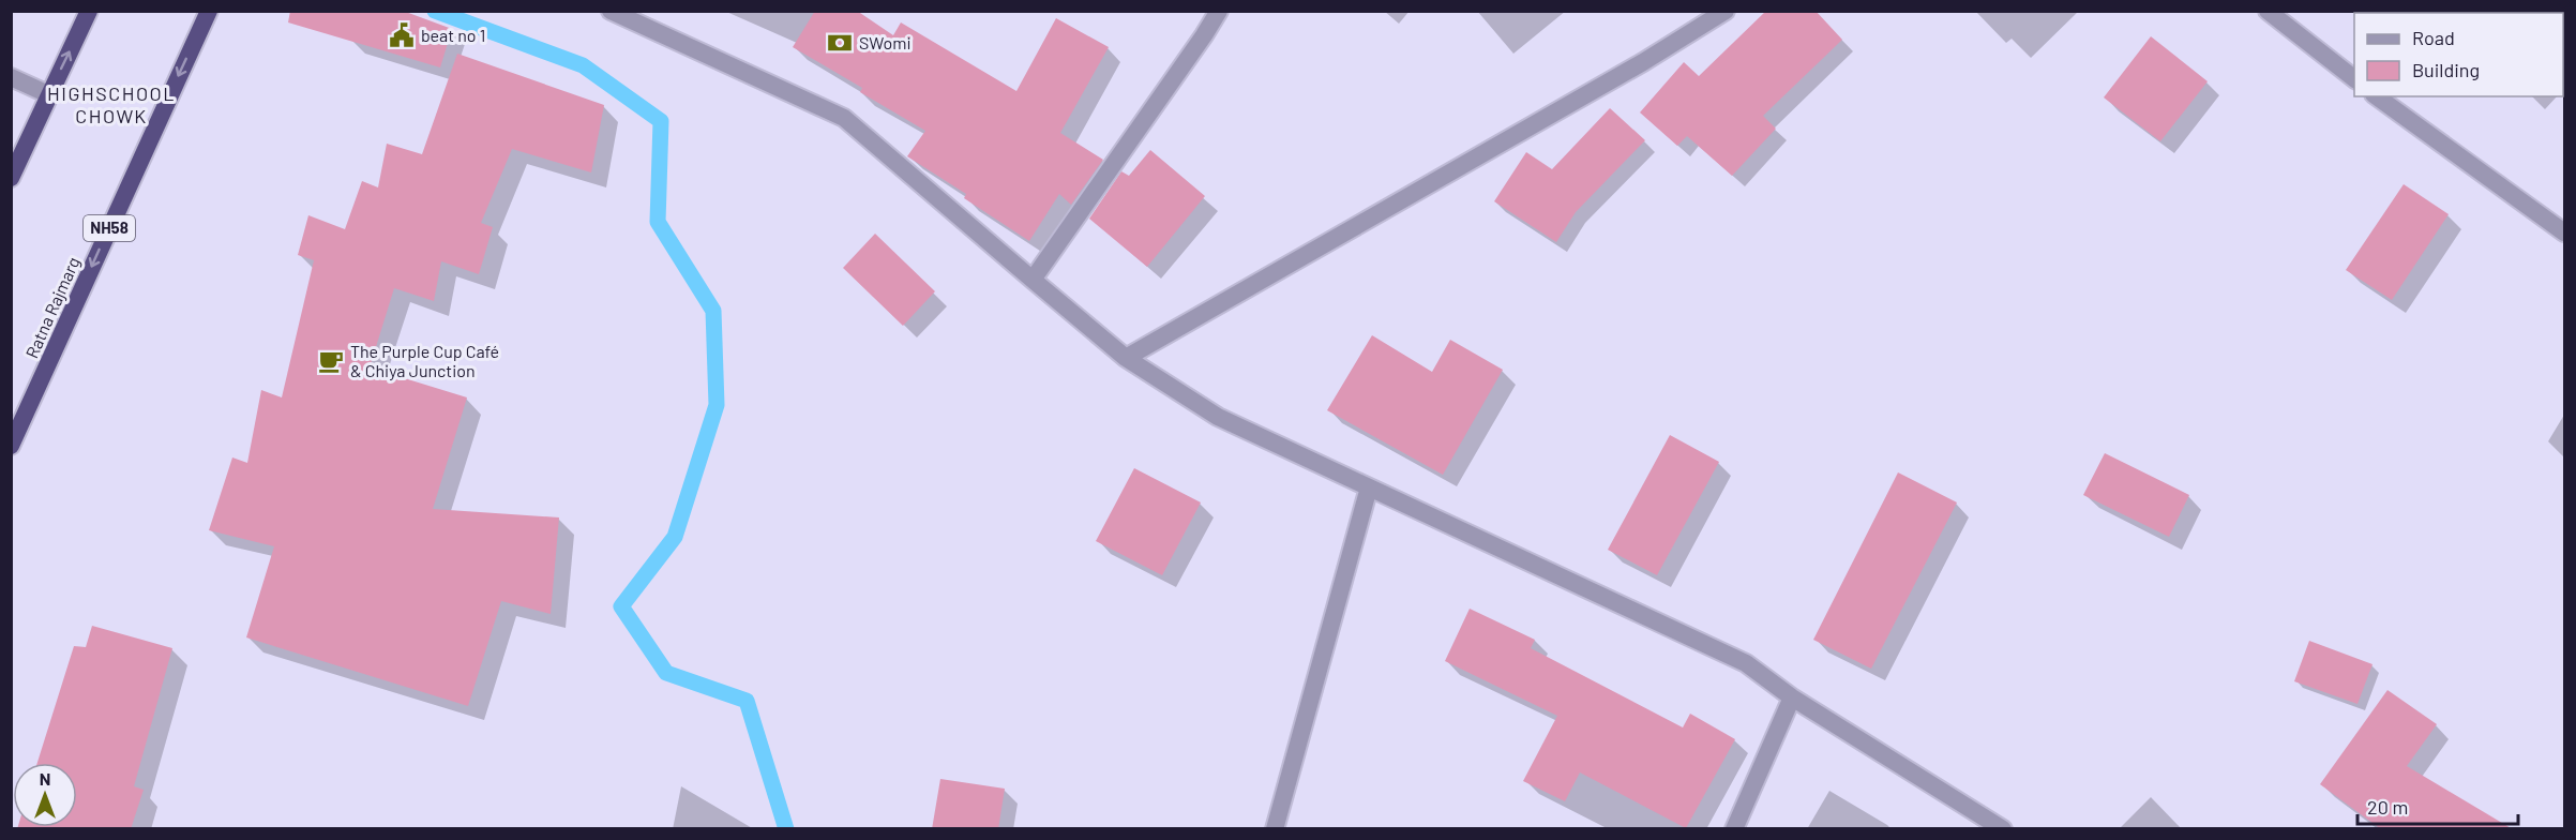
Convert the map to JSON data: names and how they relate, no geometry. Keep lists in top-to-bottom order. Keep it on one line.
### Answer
{"streets":{"highway":["NH58","Ratna Rajmarg"]},"districts":["HIGHSCHOOL CHOWK"],"places":{"public building":["beat no 1"],"bank":["SWomi"],"cafe":["The Purple Cup Café & Chiya Junction"]},"legend":["Road","Building"],"scale_bar":"20 m","north":"top"}
